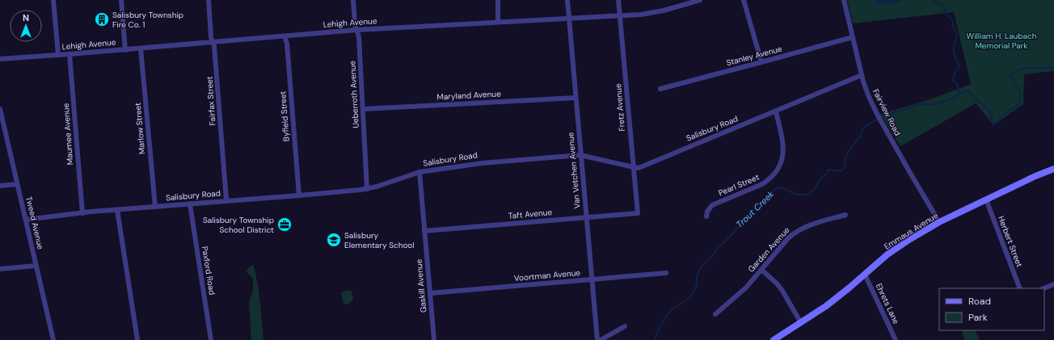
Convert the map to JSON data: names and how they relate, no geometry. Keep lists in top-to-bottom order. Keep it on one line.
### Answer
{"streets":{"main road":["Emmaus Avenue"],"street":["Lehigh Avenue","Stanley Avenue","Ueberroth Avenue","Maryland Avenue","Fairfax Street","Fretz Avenue","Fairview Road","Byfield Street","Marlow Street","Salisbury Road","Maumee Avenue","Van Vetchen Avenue","Pearl Street","Taft Avenue","Tweed Avenue","Herbert Street","Garden Avenue","Paxford Road","Voortman Avenue","Gaskill Avenue","Ehrets Lane"]},"crossings":[["Lehigh Avenue","Ueberroth Avenue"],["Lehigh Avenue","Fairfax Street"],["Lehigh Avenue","Fretz Avenue"],["Lehigh Avenue","Byfield Street"],["Lehigh Avenue","Marlow Street"],["Lehigh Avenue","Maumee Avenue"],["Lehigh Avenue","Van Vetchen Avenue"],["Stanley Avenue","Fairview Road"],["Ueberroth Avenue","Maryland Avenue"],["Ueberroth Avenue","Salisbury Road"],["Maryland Avenue","Van Vetchen Avenue"],["Fairfax Street","Salisbury Road"],["Fretz Avenue","Salisbury Road"],["Fretz Avenue","Taft Avenue"],["Fairview Road","Salisbury Road"],["Fairview Road","Emmaus Avenue"],["Byfield Street","Salisbury Road"],["Marlow Street","Salisbury Road"],["Salisbury Road","Maumee Avenue"],["Salisbury Road","Van Vetchen Avenue"],["Salisbury Road","Pearl Street"],["Salisbury Road","Tweed Avenue"],["Salisbury Road","Paxford Road"],["Salisbury Road","Gaskill Avenue"],["Van Vetchen Avenue","Taft Avenue"],["Van Vetchen Avenue","Voortman Avenue"],["Taft Avenue","Gaskill Avenue"],["Emmaus Avenue","Herbert Street"],["Emmaus Avenue","Ehrets Lane"],["Voortman Avenue","Gaskill Avenue"]],"water":["Trout Creek"],"parks":["William H. Laubach Memorial Park"],"places":{"building":["Salisbury Township Fire Co. 1"],"office":["Salisbury Township School District"],"school or university":["Salisbury Elementary School"]},"legend":["Road","Park"],"north":"top"}
